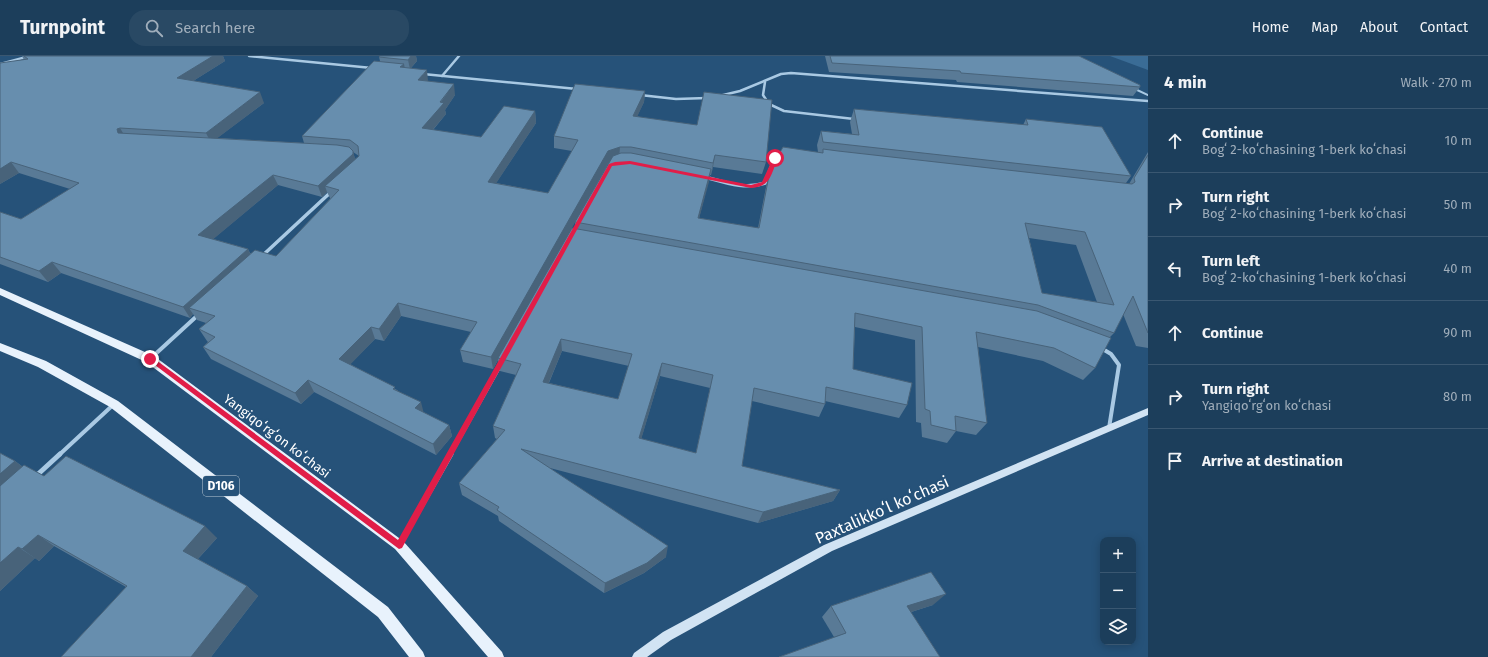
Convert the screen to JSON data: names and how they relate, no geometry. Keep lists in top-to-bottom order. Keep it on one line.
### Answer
{"streets":{"main road":["Yangiqoʻrgʻon koʻchasi","D106"],"street":["Paxtalikkoʻl koʻchasi"]},"page":{"header":"Turnpoint","search":"Search here","nav":["Home","Map","About","Contact"],"heading":["4 min","Walk · 270 m"],"list":[["Continue","Bogʻ 2-koʻchasining 1-berk koʻchasi","10 m"],["Turn right","Bogʻ 2-koʻchasining 1-berk koʻchasi","50 m"],["Turn left","Bogʻ 2-koʻchasining 1-berk koʻchasi","40 m"],["Continue","90 m"],["Turn right","Yangiqoʻrgʻon koʻchasi","80 m"],"Arrive at destination"],"map_buttons":["+","−"]}}
